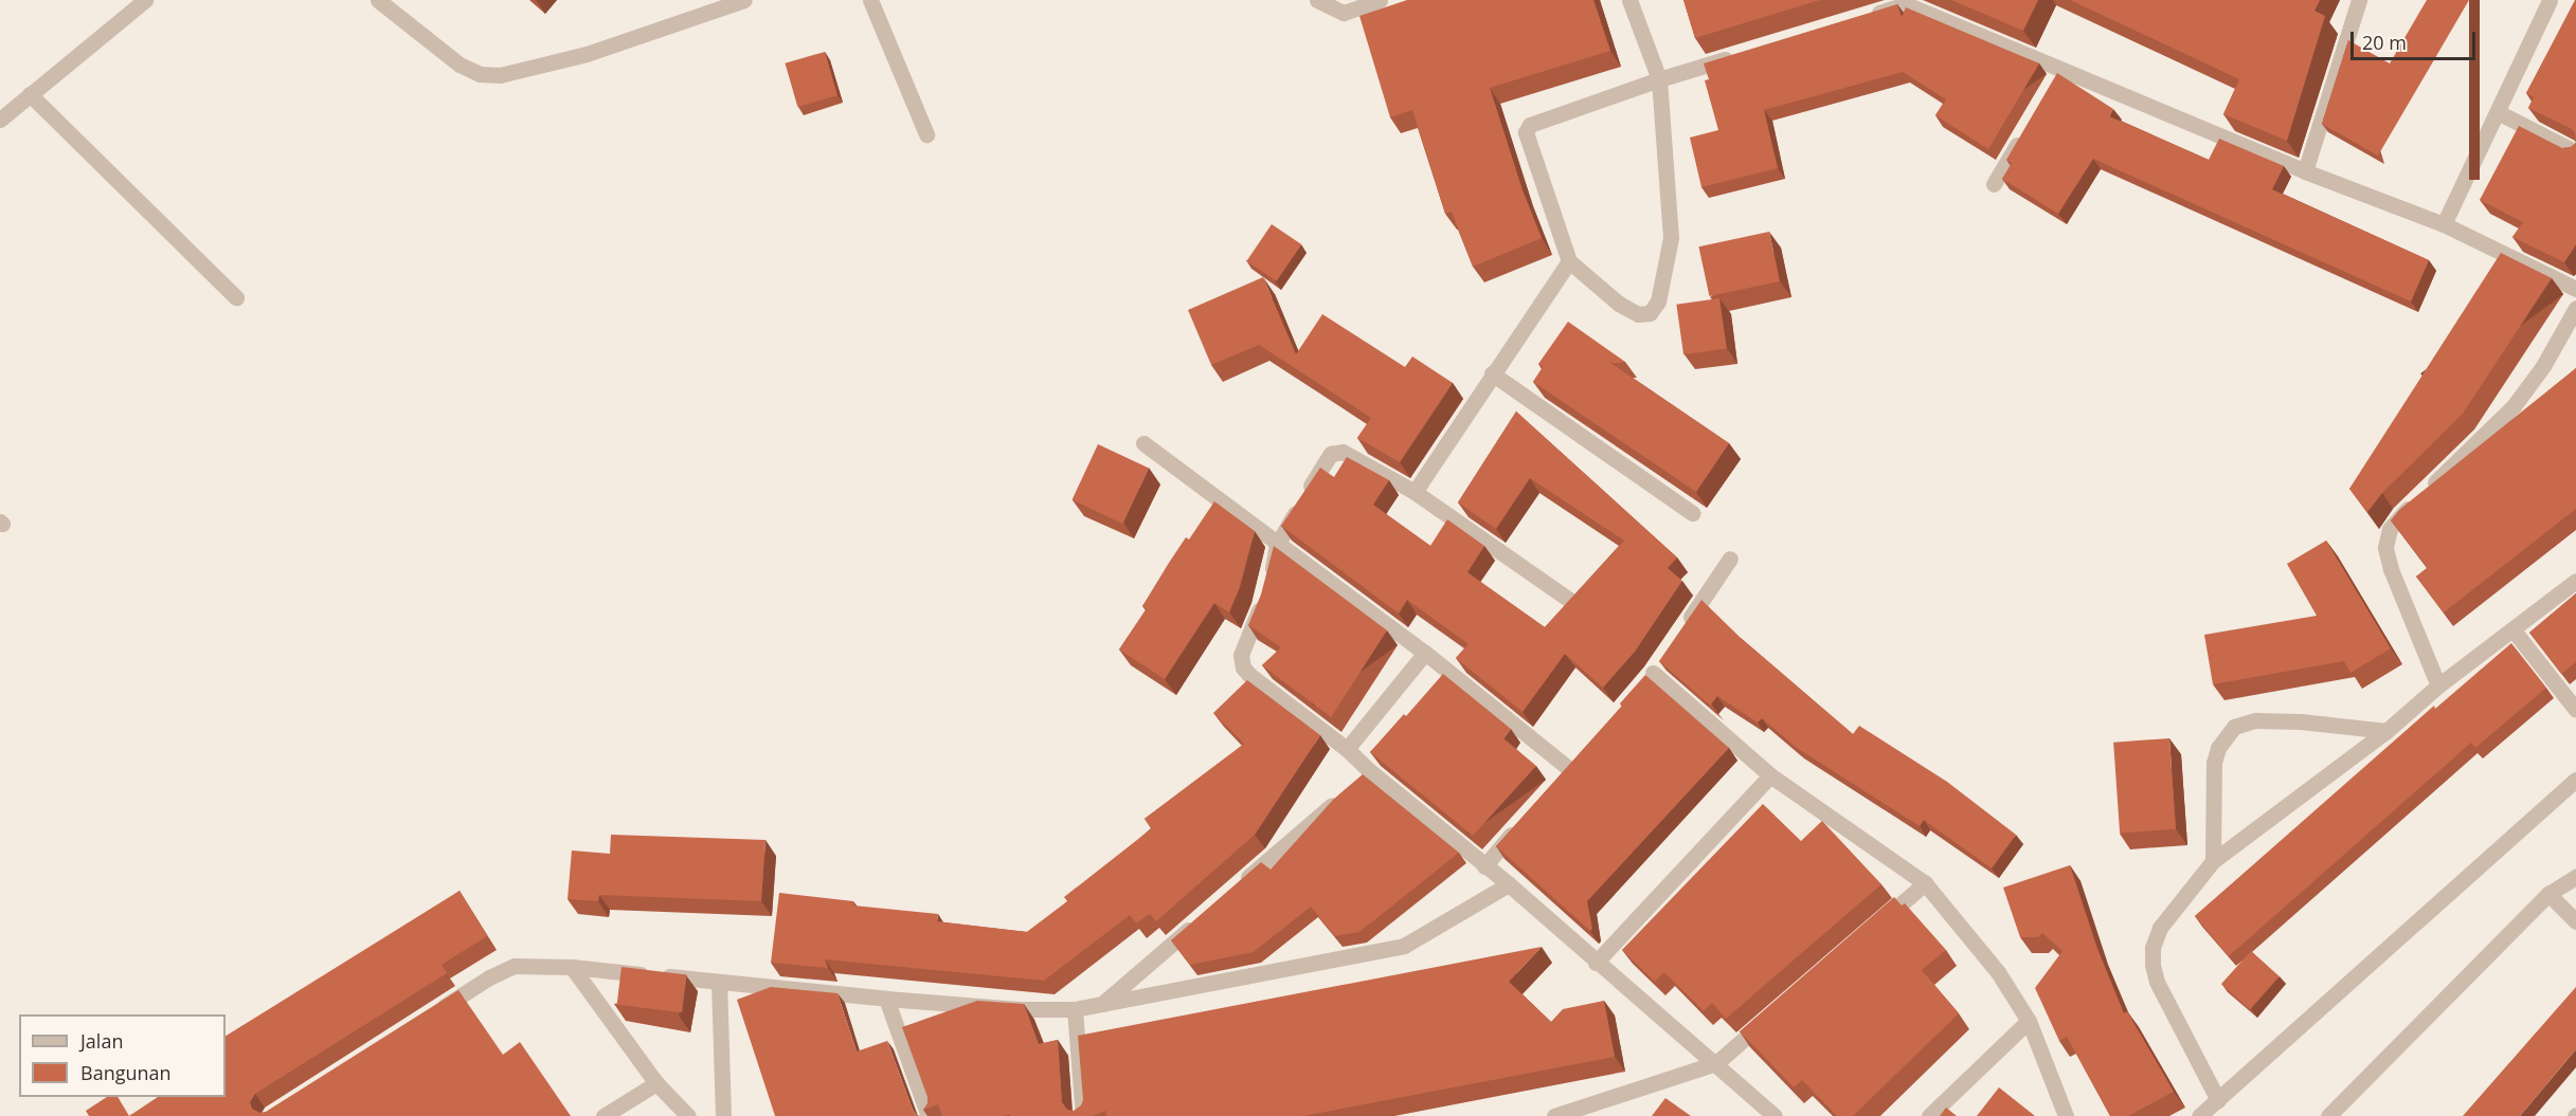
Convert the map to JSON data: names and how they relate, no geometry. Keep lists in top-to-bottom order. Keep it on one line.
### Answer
{"legend":["Jalan","Bangunan"],"scale_bar":"20 m"}
